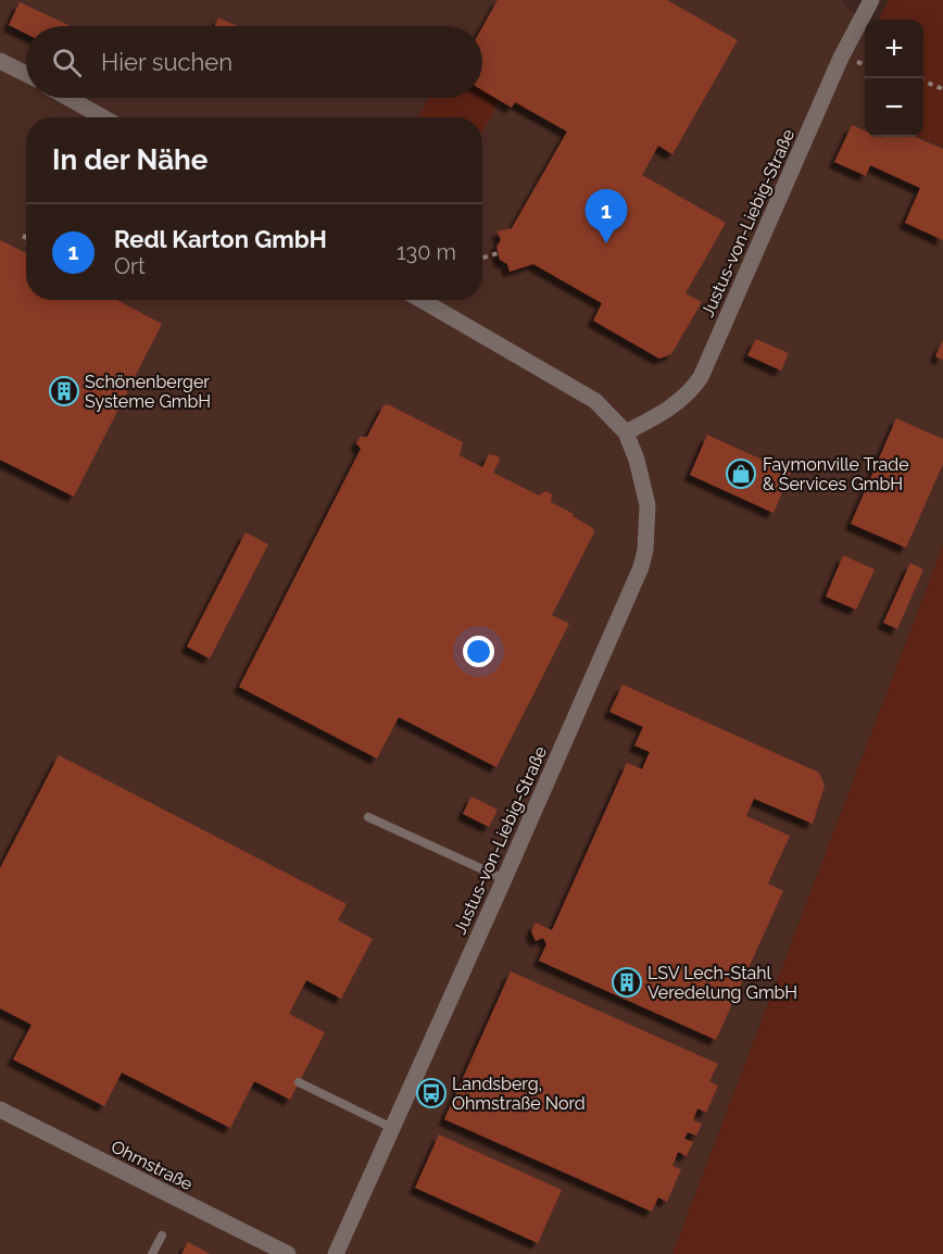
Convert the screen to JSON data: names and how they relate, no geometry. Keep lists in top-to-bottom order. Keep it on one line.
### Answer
{"streets":{"street":["Justus-von-Liebig-Straße","Ohmstraße"]},"places":{"building":["Schönenberger Systeme GmbH","LSV Lech-Stahl Veredelung GmbH"],"shop":["Faymonville Trade & Services GmbH"],"bus stop":["Landsberg, Ohmstraße Nord"]},"page":{"map_buttons":["+","−"],"search":"Hier suchen","heading":"In der Nähe","pins":"1","list":[{"mark":"1","name":"Redl Karton GmbH","note":"Ort","value":"130 m"}]}}
